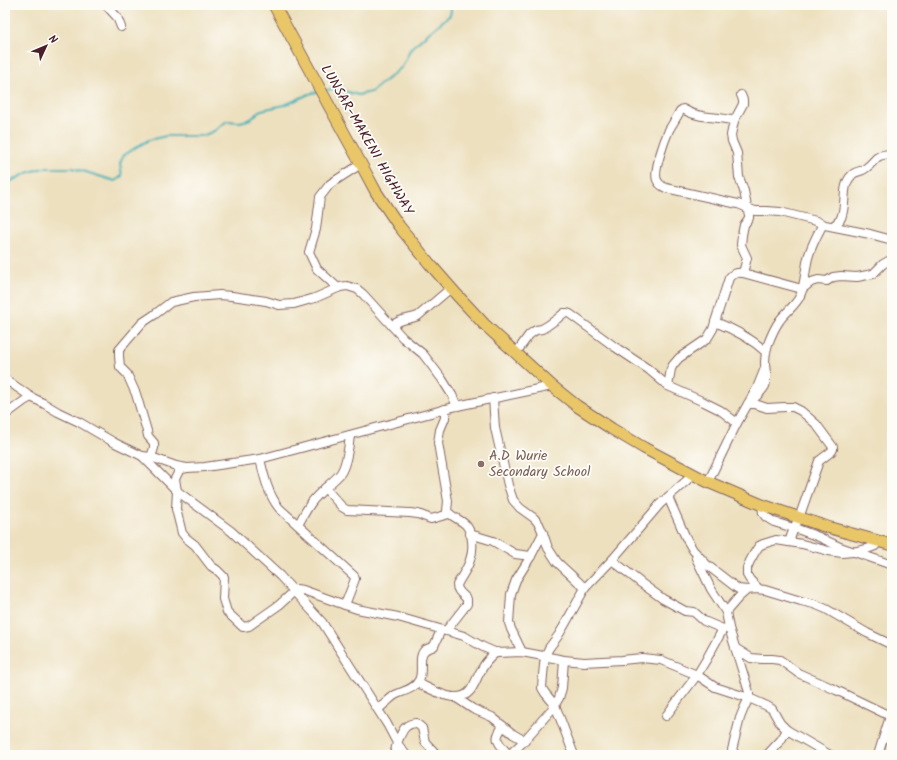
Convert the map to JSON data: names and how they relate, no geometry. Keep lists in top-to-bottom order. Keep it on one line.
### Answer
{"streets":{"main road":["LUNSAR-MAKENI HIGHWAY"]},"places":["A.D Wurie Secondary School"],"north":"top right"}
